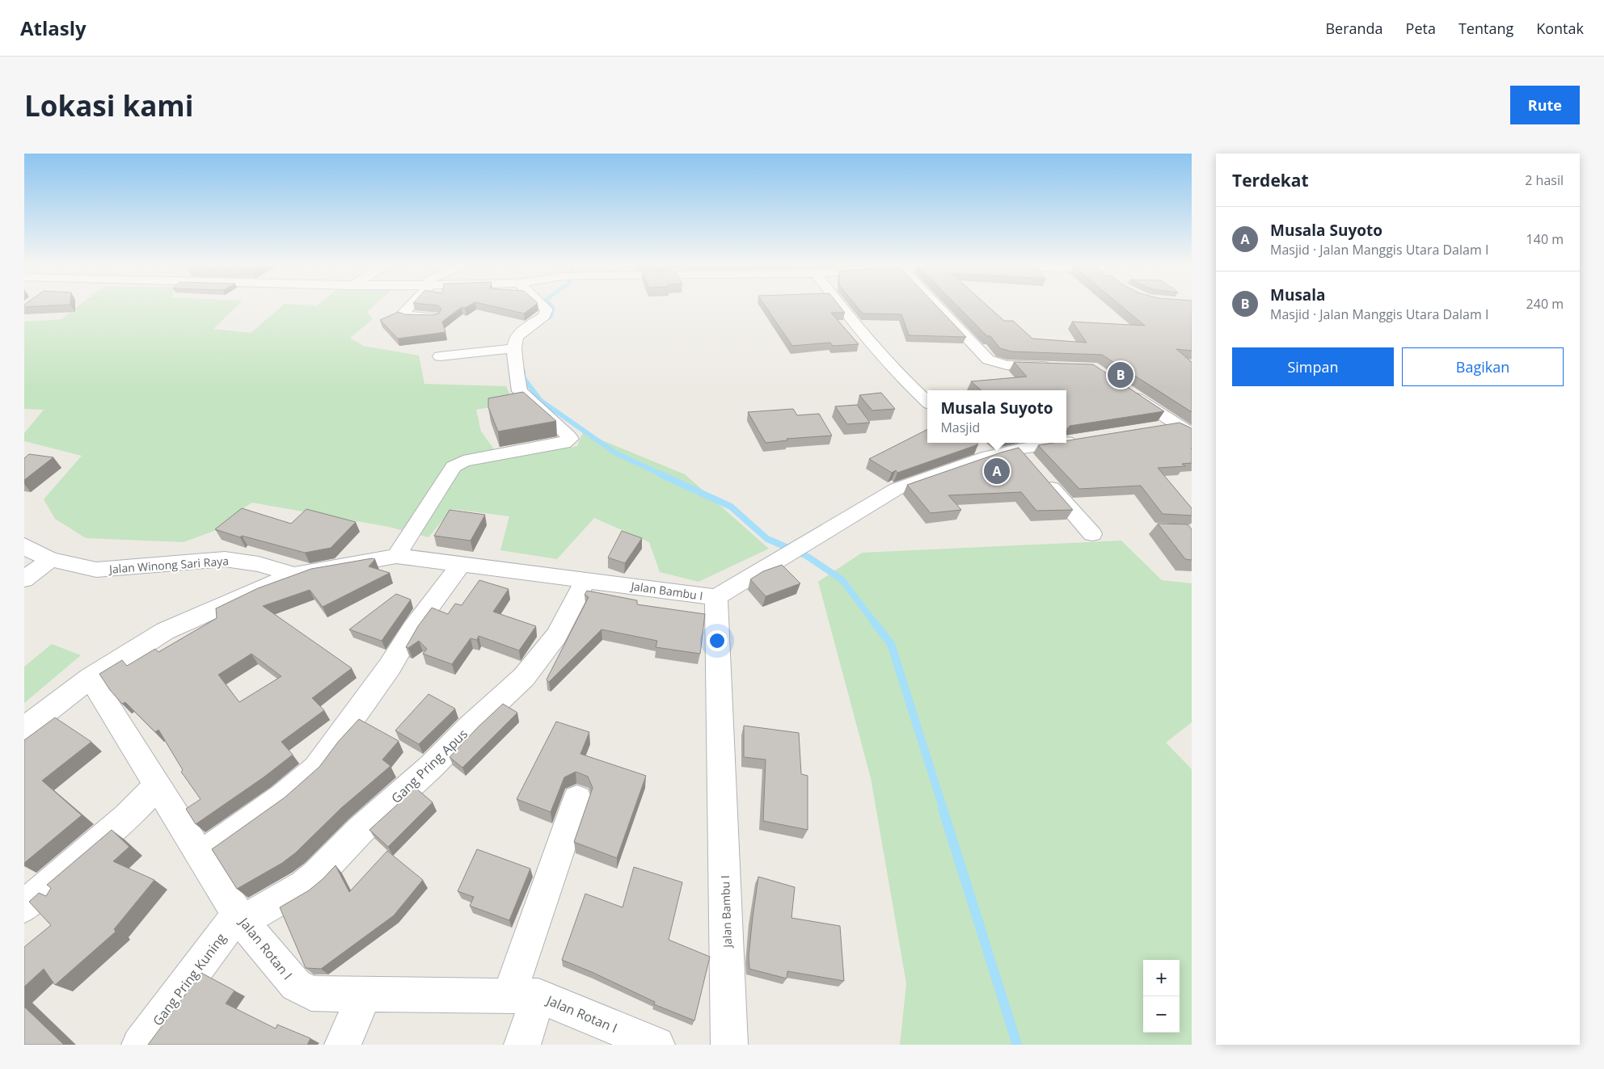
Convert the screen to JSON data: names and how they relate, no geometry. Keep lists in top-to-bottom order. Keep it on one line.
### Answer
{"streets":{"street":["Jalan Winong Sari Raya","Jalan Bambu I","Gang Pring Apus","Jalan Rotan I","Gang Pring Kuning"]},"crossings":[["Jalan Winong Sari Raya","Jalan Bambu I"],["Jalan Bambu I","Gang Pring Apus"],["Gang Pring Apus","Jalan Rotan I"],["Gang Pring Apus","Gang Pring Kuning"],["Jalan Rotan I","Gang Pring Kuning"]],"page":{"header":"Atlasly","nav":["Beranda","Peta","Tentang","Kontak"],"buttons":["Rute",["Simpan","Bagikan"]],"title":"Lokasi kami","heading":["Terdekat","2 hasil"],"list":[{"mark":"A","name":"Musala Suyoto","note":"Masjid · Jalan Manggis Utara Dalam I","value":"140 m"},{"mark":"B","name":"Musala","note":"Masjid · Jalan Manggis Utara Dalam I","value":"240 m"}],"pins":["B","A"],"popup":["Musala Suyoto","Masjid"],"map_buttons":["+","−"]}}
